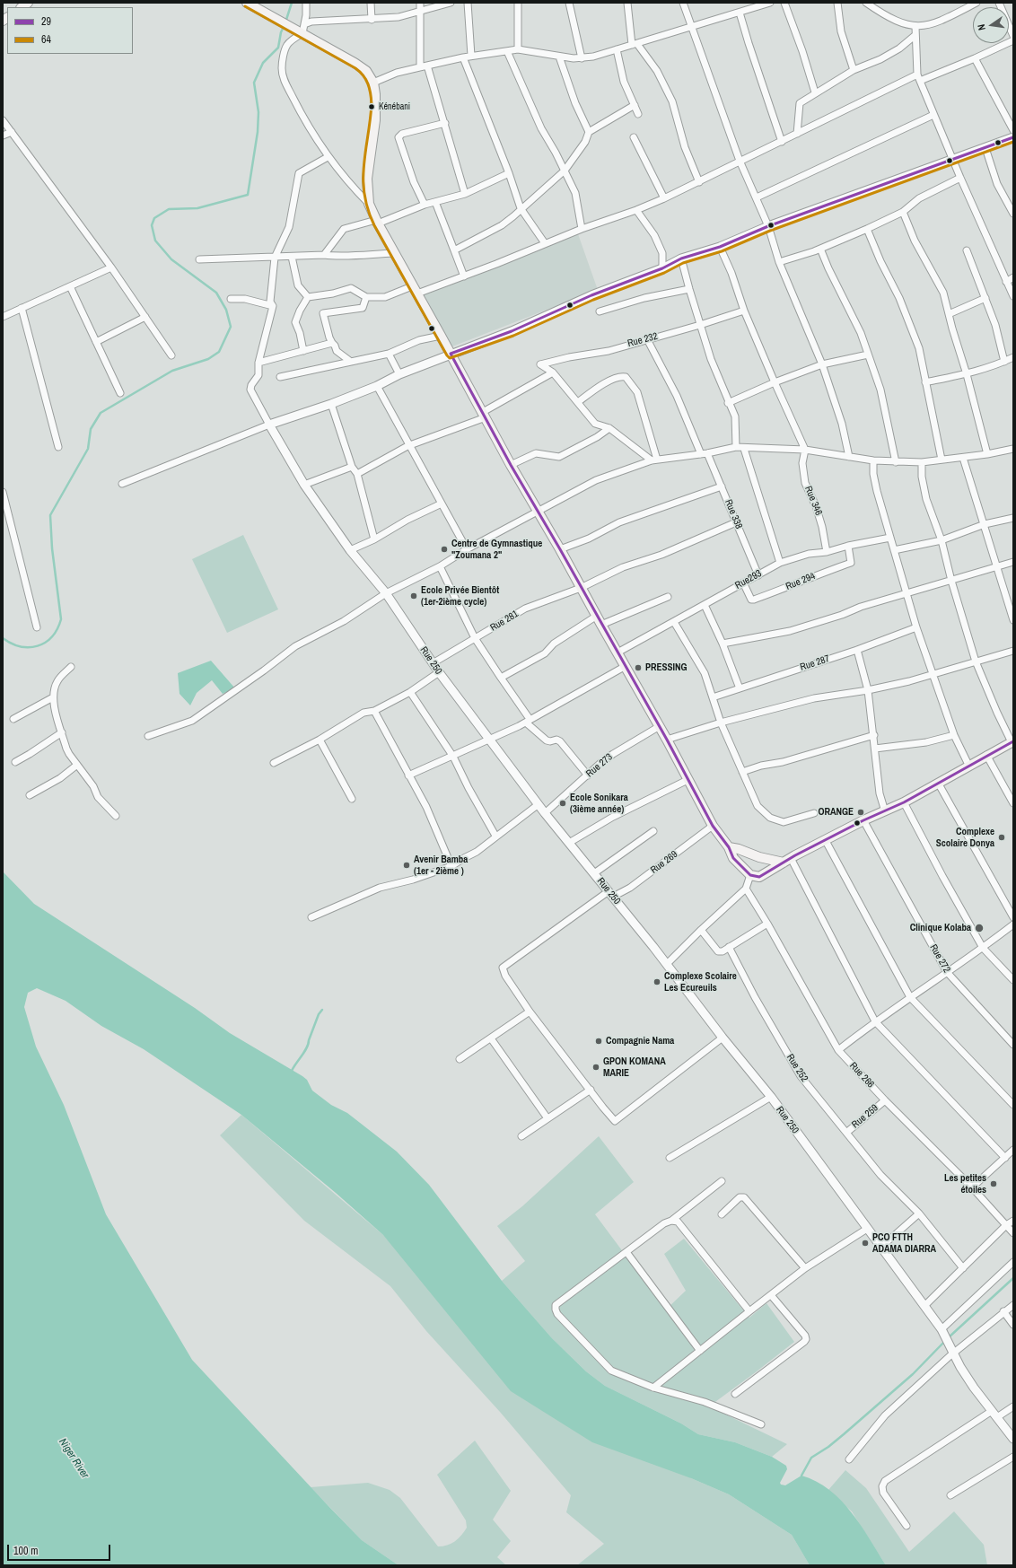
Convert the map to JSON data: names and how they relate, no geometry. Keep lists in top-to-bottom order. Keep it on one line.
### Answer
{"streets":{"street":["Rue 232","Rue 346","Rue 338","Rue293","Rue 294","Rue 281","Rue 250","Rue 287","Rue 273","Rue 269","Rue 272","Rue 252","Rue 266","Rue 259"]},"crossings":[["Rue 232","Rue 338"],["Rue 346","Rue293"],["Rue 338","Rue293"],["Rue 338","Rue 281"],["Rue293","Rue 294"],["Rue 281","Rue 250"],["Rue 250","Rue 273"],["Rue 250","Rue 269"],["Rue 252","Rue 259"],["Rue 266","Rue 259"]],"water":["Niger River"],"places":["Kénébani","Centre de Gymnastique \"Zoumana 2\"","Ecole Privée Bientôt (1er-2ième cycle)","PRESSING","Ecole Sonikara (3ième année)","ORANGE","Complexe Scolaire Donya","Avenir Bamba (1er - 2ième )","Clinique Kolaba","Complexe Scolaire Les Ecureuils","Compagnie Nama","GPON KOMANA MARIE","Les petites étoiles","PCO FTTH ADAMA DIARRA"],"lines":["transit line 64","transit line 29"],"legend":["29","64"],"scale_bar":"100 m","north":"left"}
